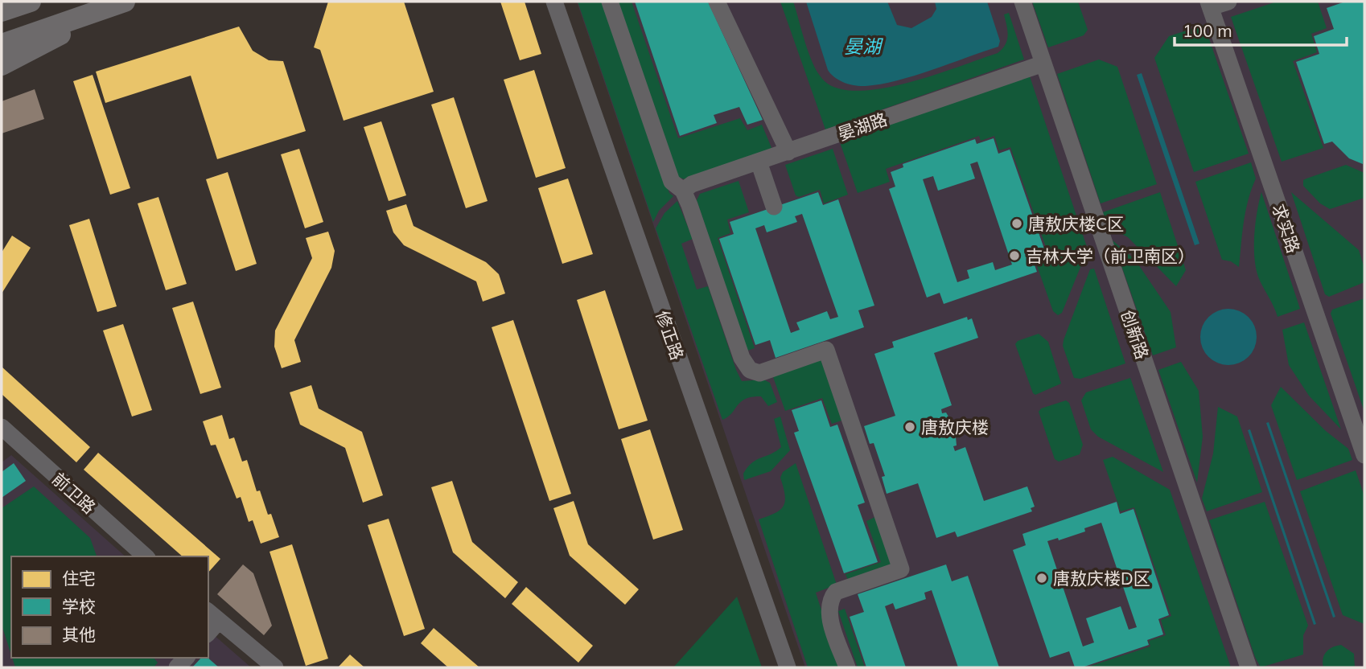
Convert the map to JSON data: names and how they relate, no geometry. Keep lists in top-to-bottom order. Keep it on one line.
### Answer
{"streets":{"street":["晏湖路","求实路","创新路","修正路","前卫路"]},"crossings":[["晏湖路","创新路"]],"water":["晏湖"],"places":["唐敖庆楼C区","吉林大学（前卫南区）","唐敖庆楼","唐敖庆楼D区"],"legend":["住宅","学校","其他"],"scale_bar":"100 m"}
